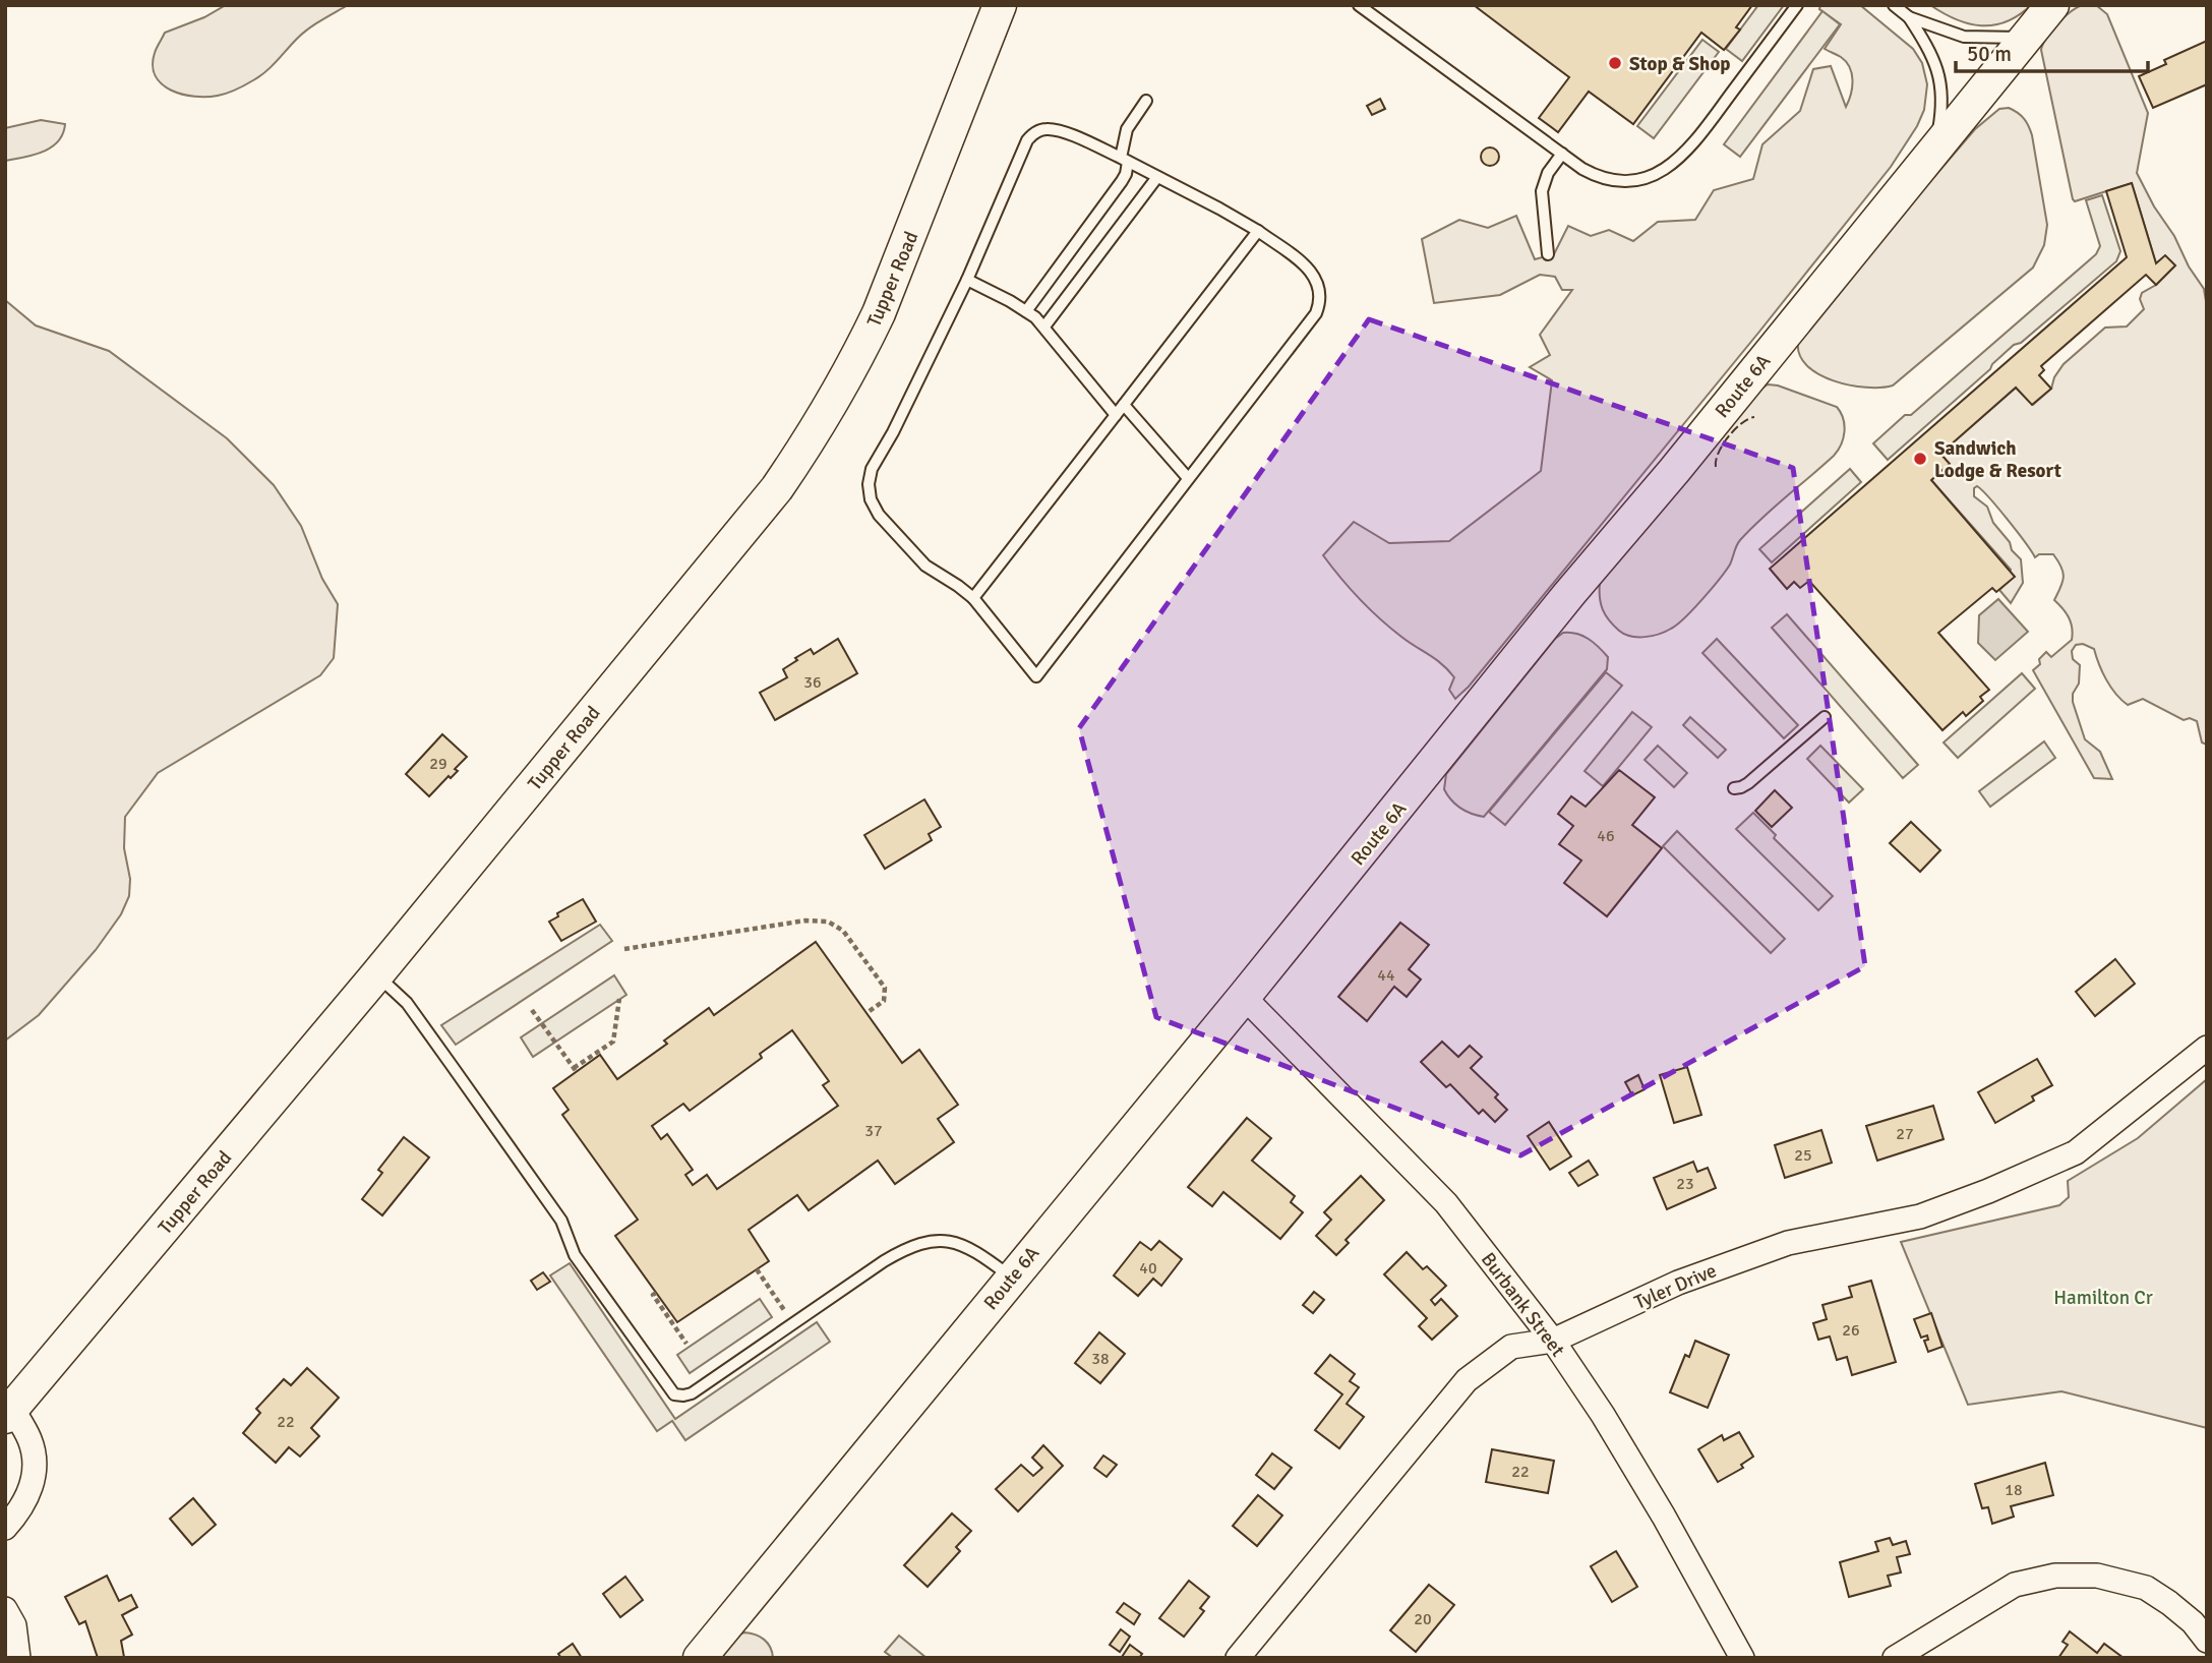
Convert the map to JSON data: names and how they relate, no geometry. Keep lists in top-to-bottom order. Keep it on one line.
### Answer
{"streets":{"main road":["Tupper Road","Route 6A"],"street":["Tyler Drive","Burbank Street"]},"crossings":[["Route 6A","Burbank Street"],["Tyler Drive","Burbank Street"]],"parks":["Hamilton Cr"],"places":["Stop & Shop","Sandwich Lodge & Resort"],"house_numbers":["36","29","46","44","37","27","25","23","40","26","38","22","22","18","20"],"scale_bar":"50 m"}
